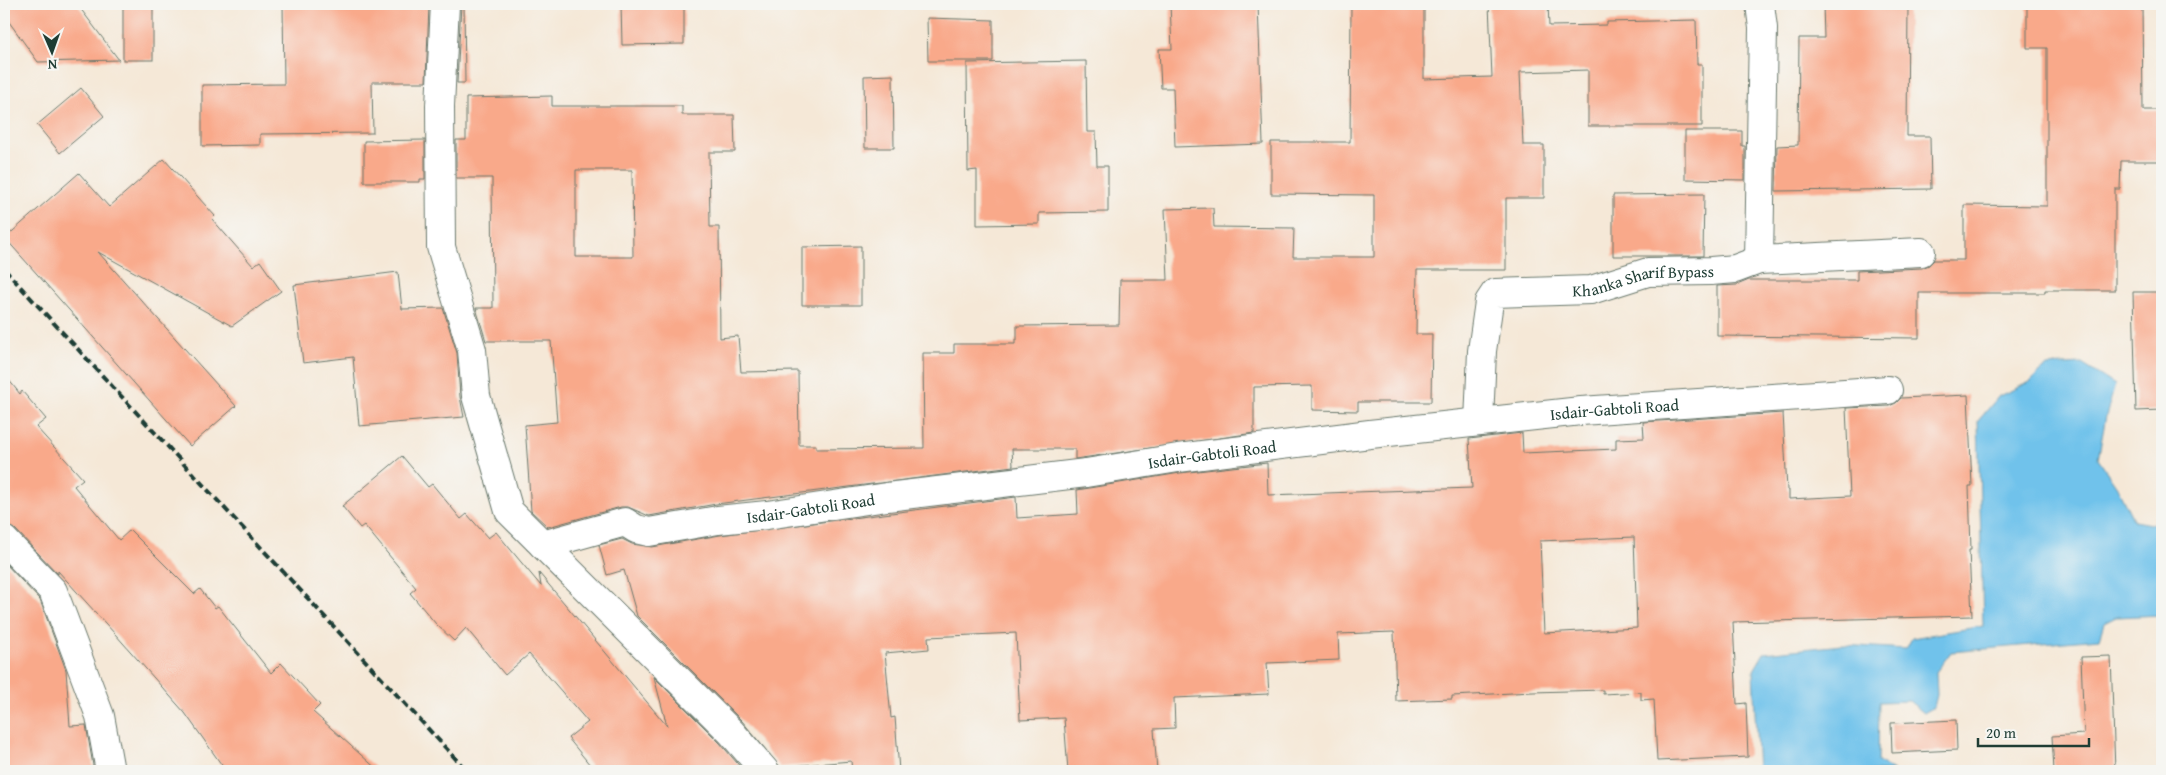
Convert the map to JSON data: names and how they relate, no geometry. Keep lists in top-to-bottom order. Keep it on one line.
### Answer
{"streets":{"street":["Khanka Sharif Bypass","Isdair-Gabtoli Road"]},"crossings":[["Khanka Sharif Bypass","Isdair-Gabtoli Road"]],"scale_bar":"20 m","north":"bottom"}
